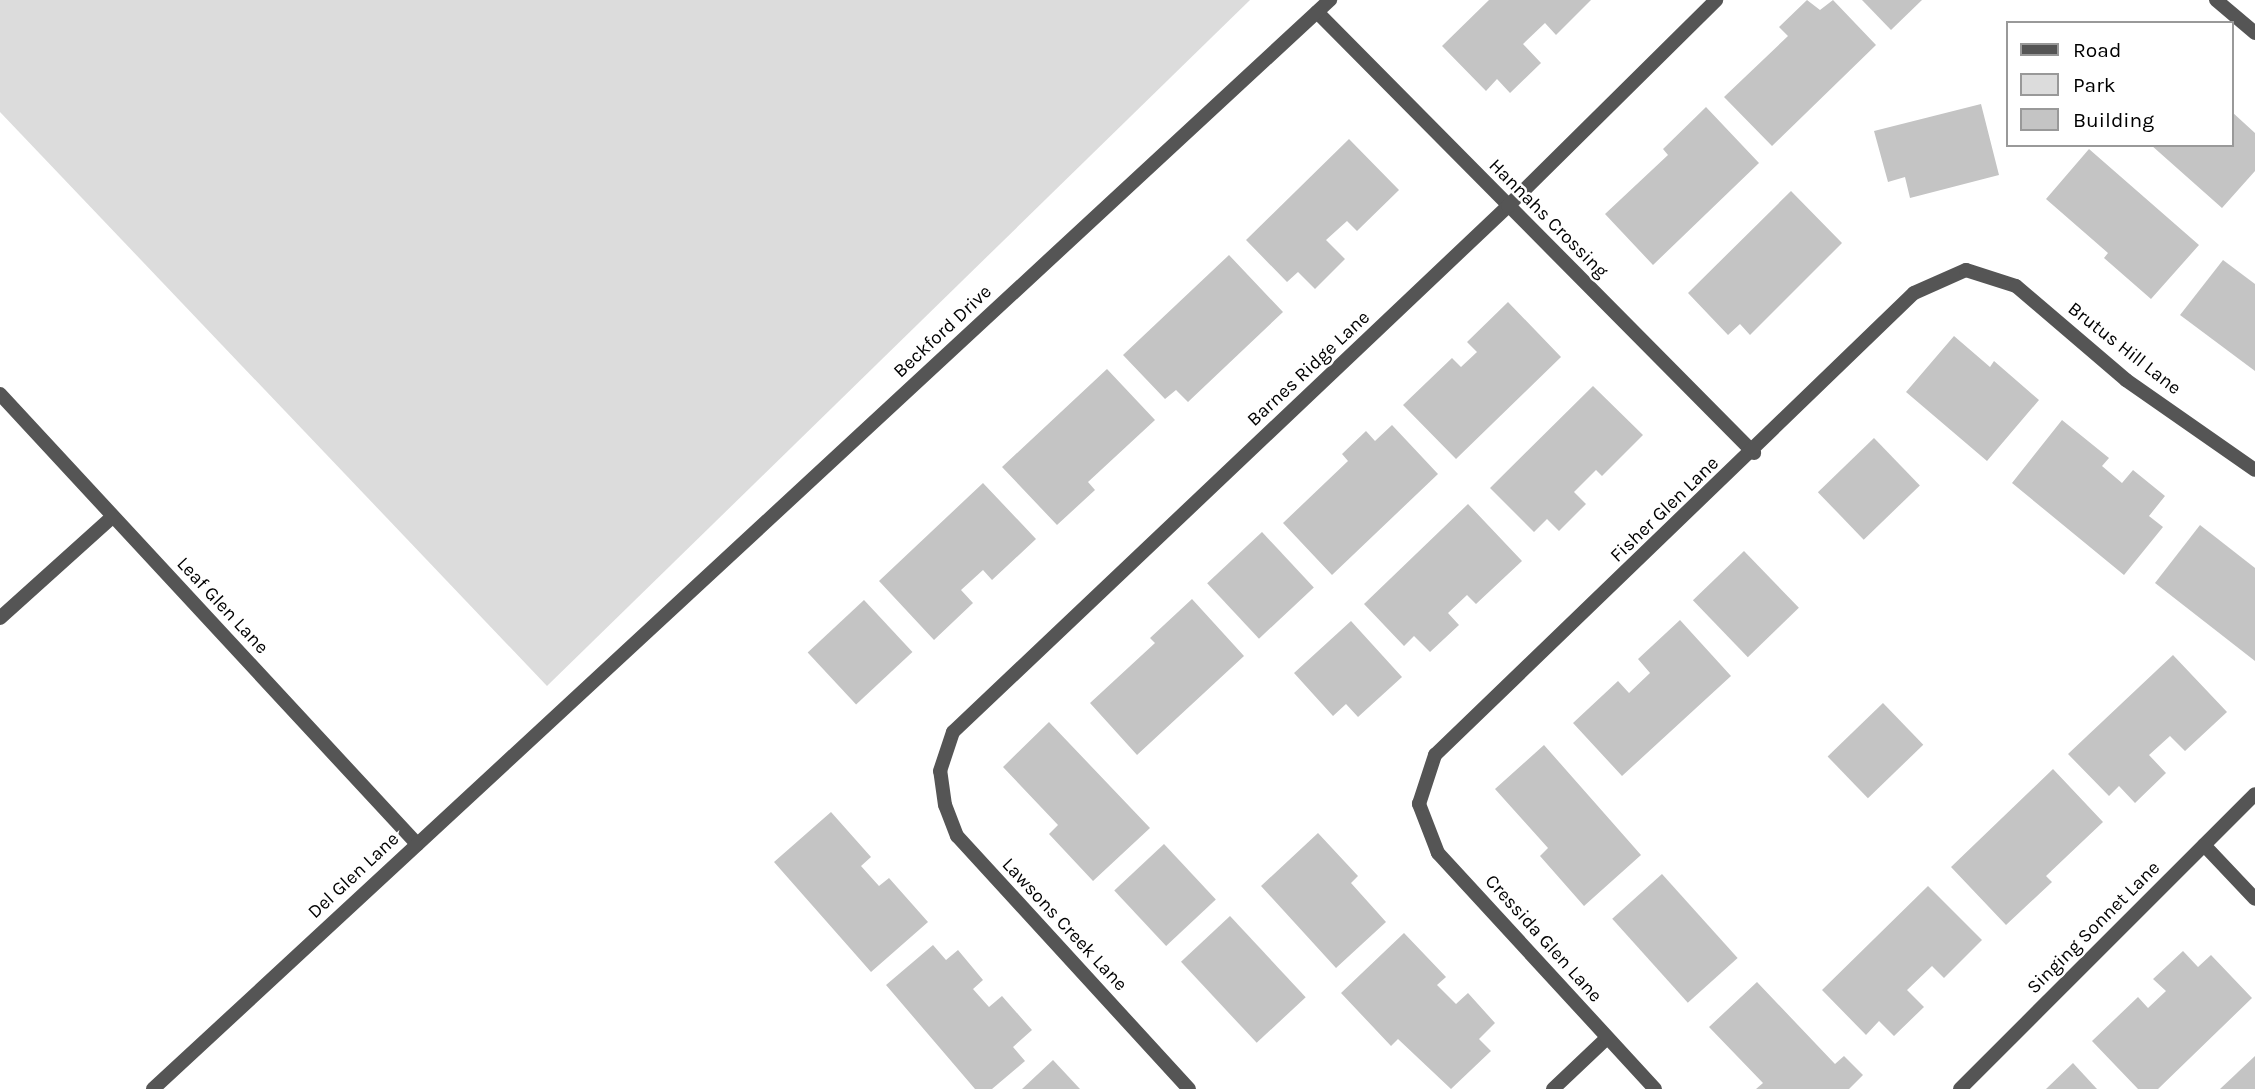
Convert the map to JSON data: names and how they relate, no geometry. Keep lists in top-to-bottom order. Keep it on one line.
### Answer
{"streets":{"street":["Hannahs Crossing","Beckford Drive","Brutus Hill Lane","Barnes Ridge Lane","Fisher Glen Lane","Leaf Glen Lane","Del Glen Lane","Lawsons Creek Lane","Singing Sonnet Lane","Cressida Glen Lane"]},"crossings":[["Hannahs Crossing","Beckford Drive"],["Hannahs Crossing","Barnes Ridge Lane"],["Hannahs Crossing","Fisher Glen Lane"],["Beckford Drive","Del Glen Lane"],["Brutus Hill Lane","Fisher Glen Lane"],["Barnes Ridge Lane","Lawsons Creek Lane"],["Fisher Glen Lane","Cressida Glen Lane"],["Leaf Glen Lane","Del Glen Lane"]],"legend":["Road","Park","Building"]}
